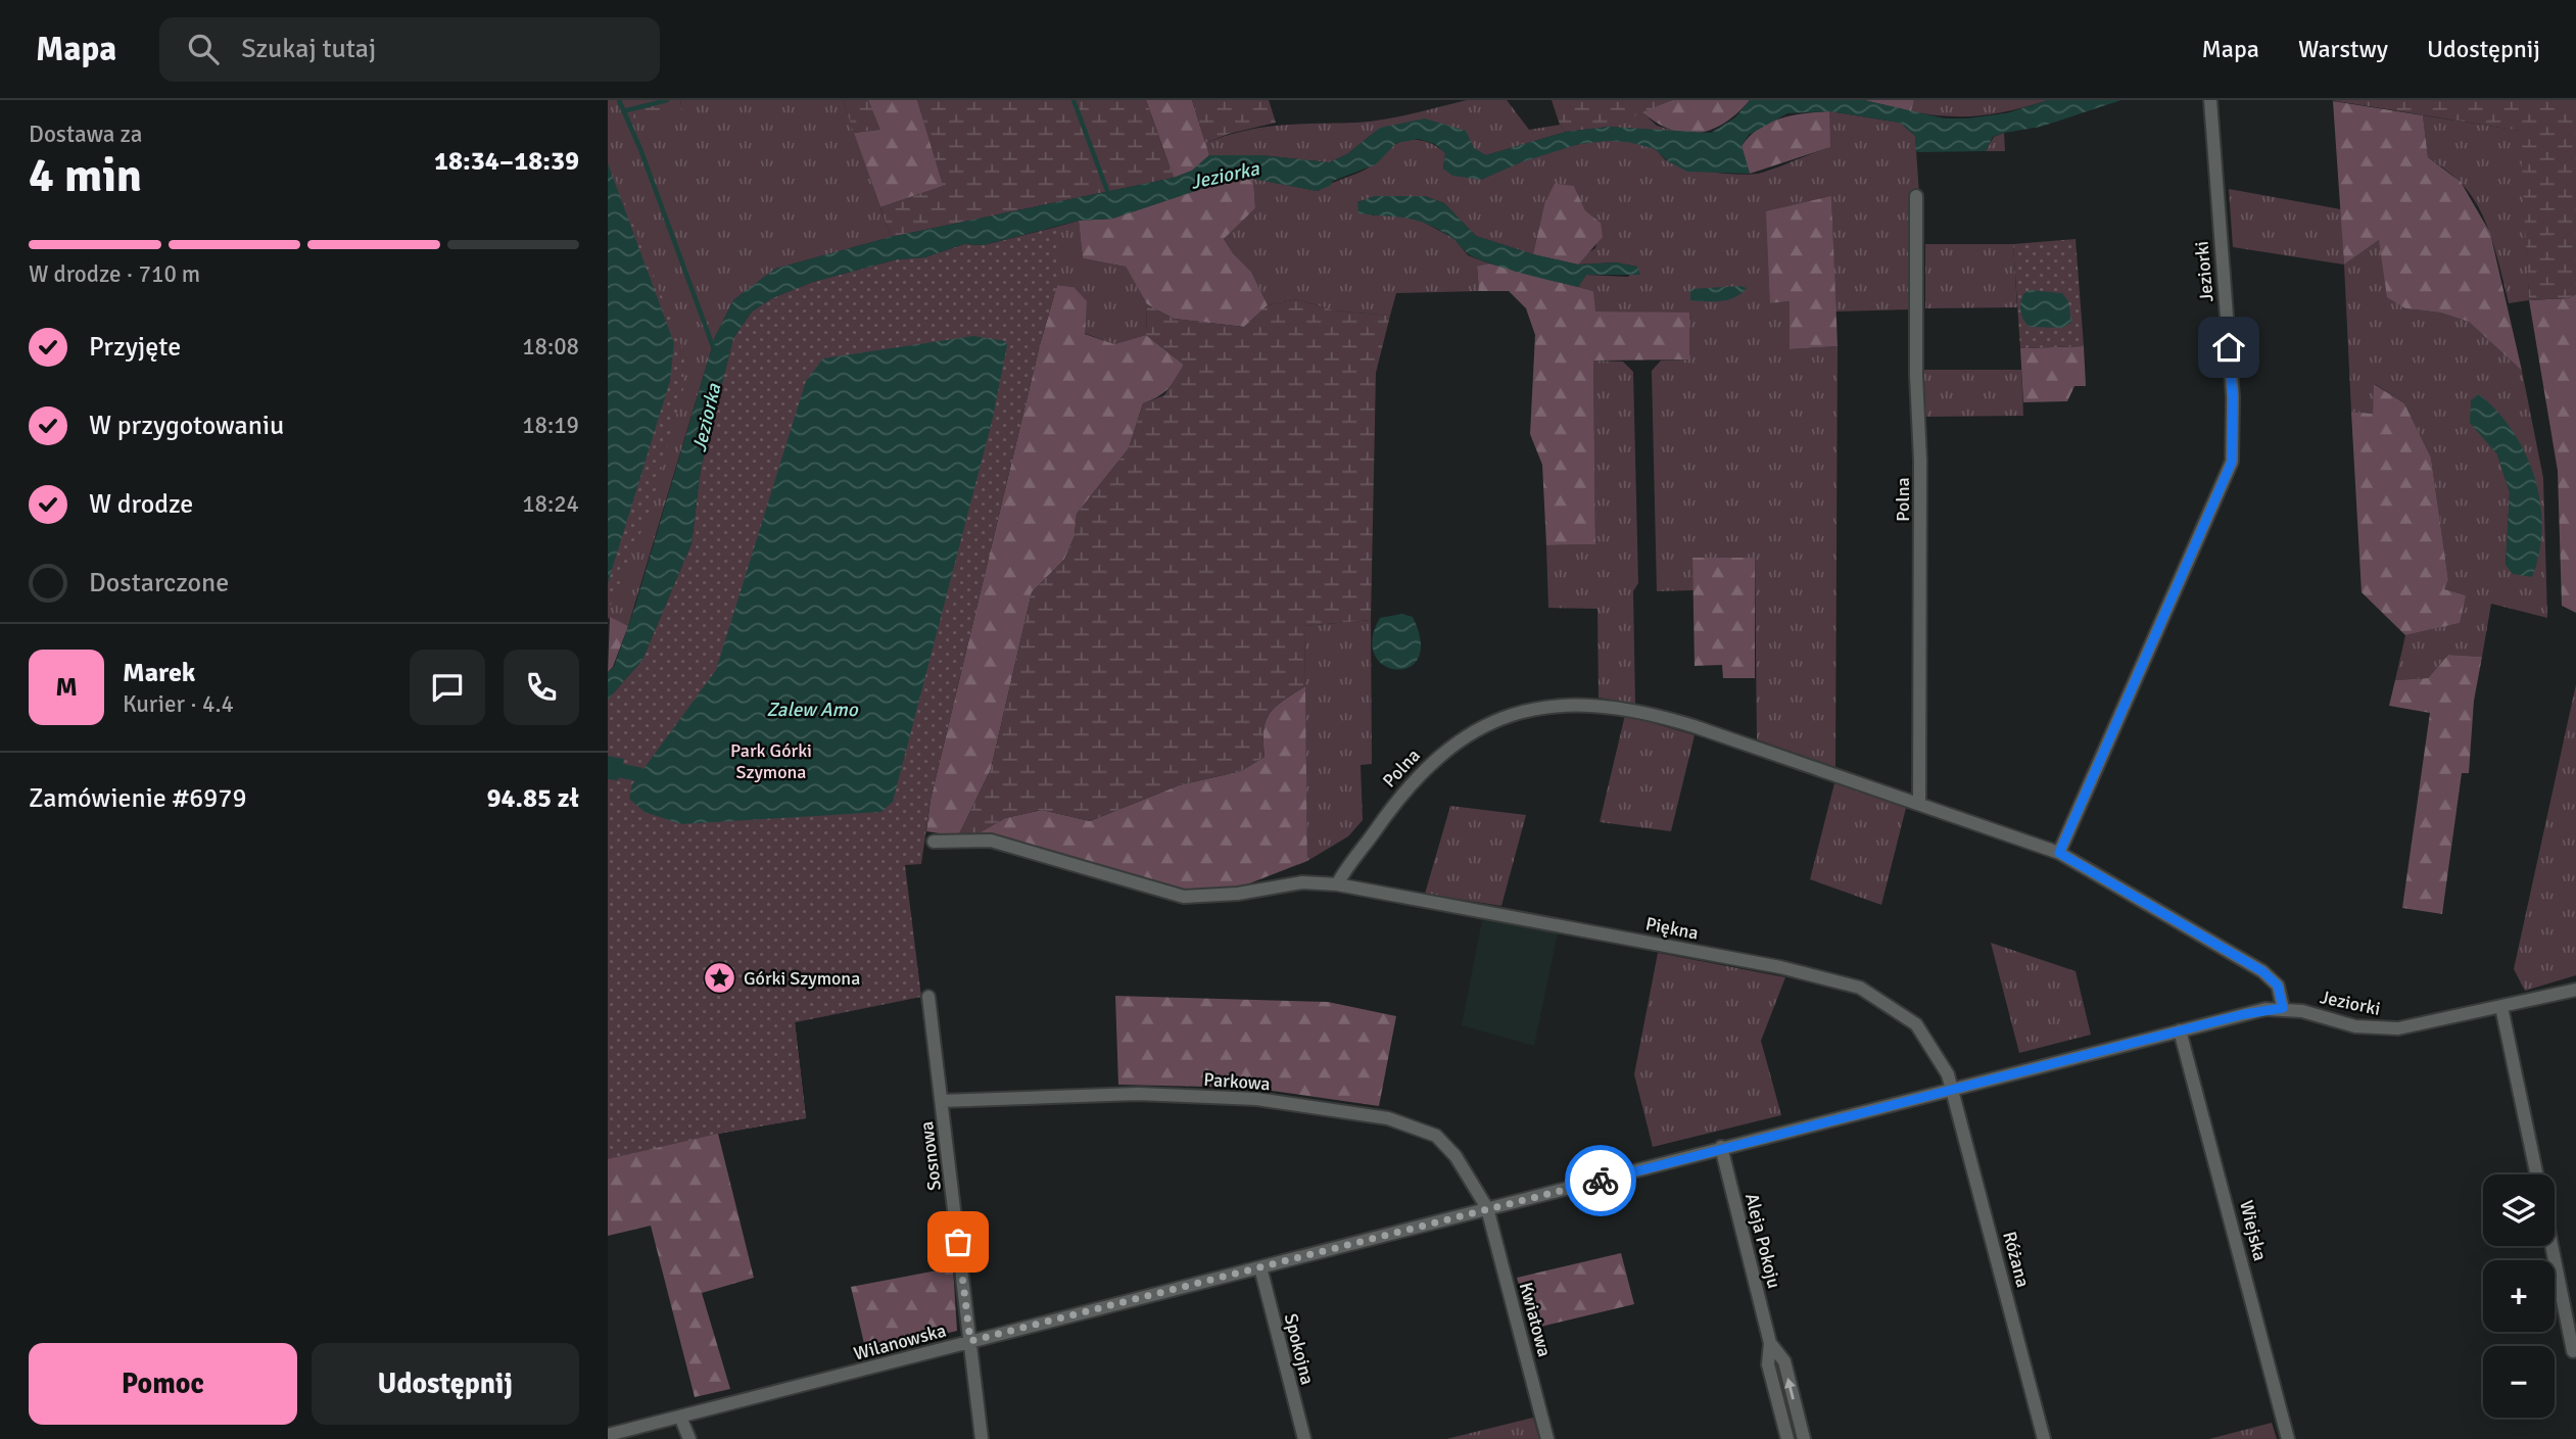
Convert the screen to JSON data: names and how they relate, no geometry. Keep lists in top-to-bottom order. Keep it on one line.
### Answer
{"streets":{"street":["Jeziorki","Polna","Piękna","Parkowa","Sosnowa","Wiejska","Aleja Pokoju","Różana","Kwiatowa","Wilanowska","Spokojna"]},"crossings":[["Jeziorki","Polna"],["Jeziorki","Wilanowska"],["Polna","Piękna"],["Piękna","Różana"],["Piękna","Wilanowska"],["Parkowa","Sosnowa"],["Parkowa","Kwiatowa"],["Parkowa","Wilanowska"],["Sosnowa","Wilanowska"],["Wiejska","Wilanowska"],["Aleja Pokoju","Wilanowska"],["Różana","Wilanowska"],["Kwiatowa","Wilanowska"],["Wilanowska","Spokojna"]],"water":["Jeziorka","Zalew Amo"],"parks":["Park Górki Szymona"],"places":{"place":["Górki Szymona"]},"page":{"header":"Mapa","search":"Szukaj tutaj","nav":["Mapa","Warstwy","Udostępnij"],"heading":["4 min","Dostawa za","18:34–18:39"],"panel":["Marek","Kurier · 4.4","Zamówienie #6979","94.85 zł"],"bar":"W drodze · 710 m","list":[["Przyjęte","18:08"],["W przygotowaniu","18:19"],["W drodze","18:24"],"Dostarczone"],"round":"M","map_buttons":["+","−"],"buttons":["Pomoc","Udostępnij"]}}
